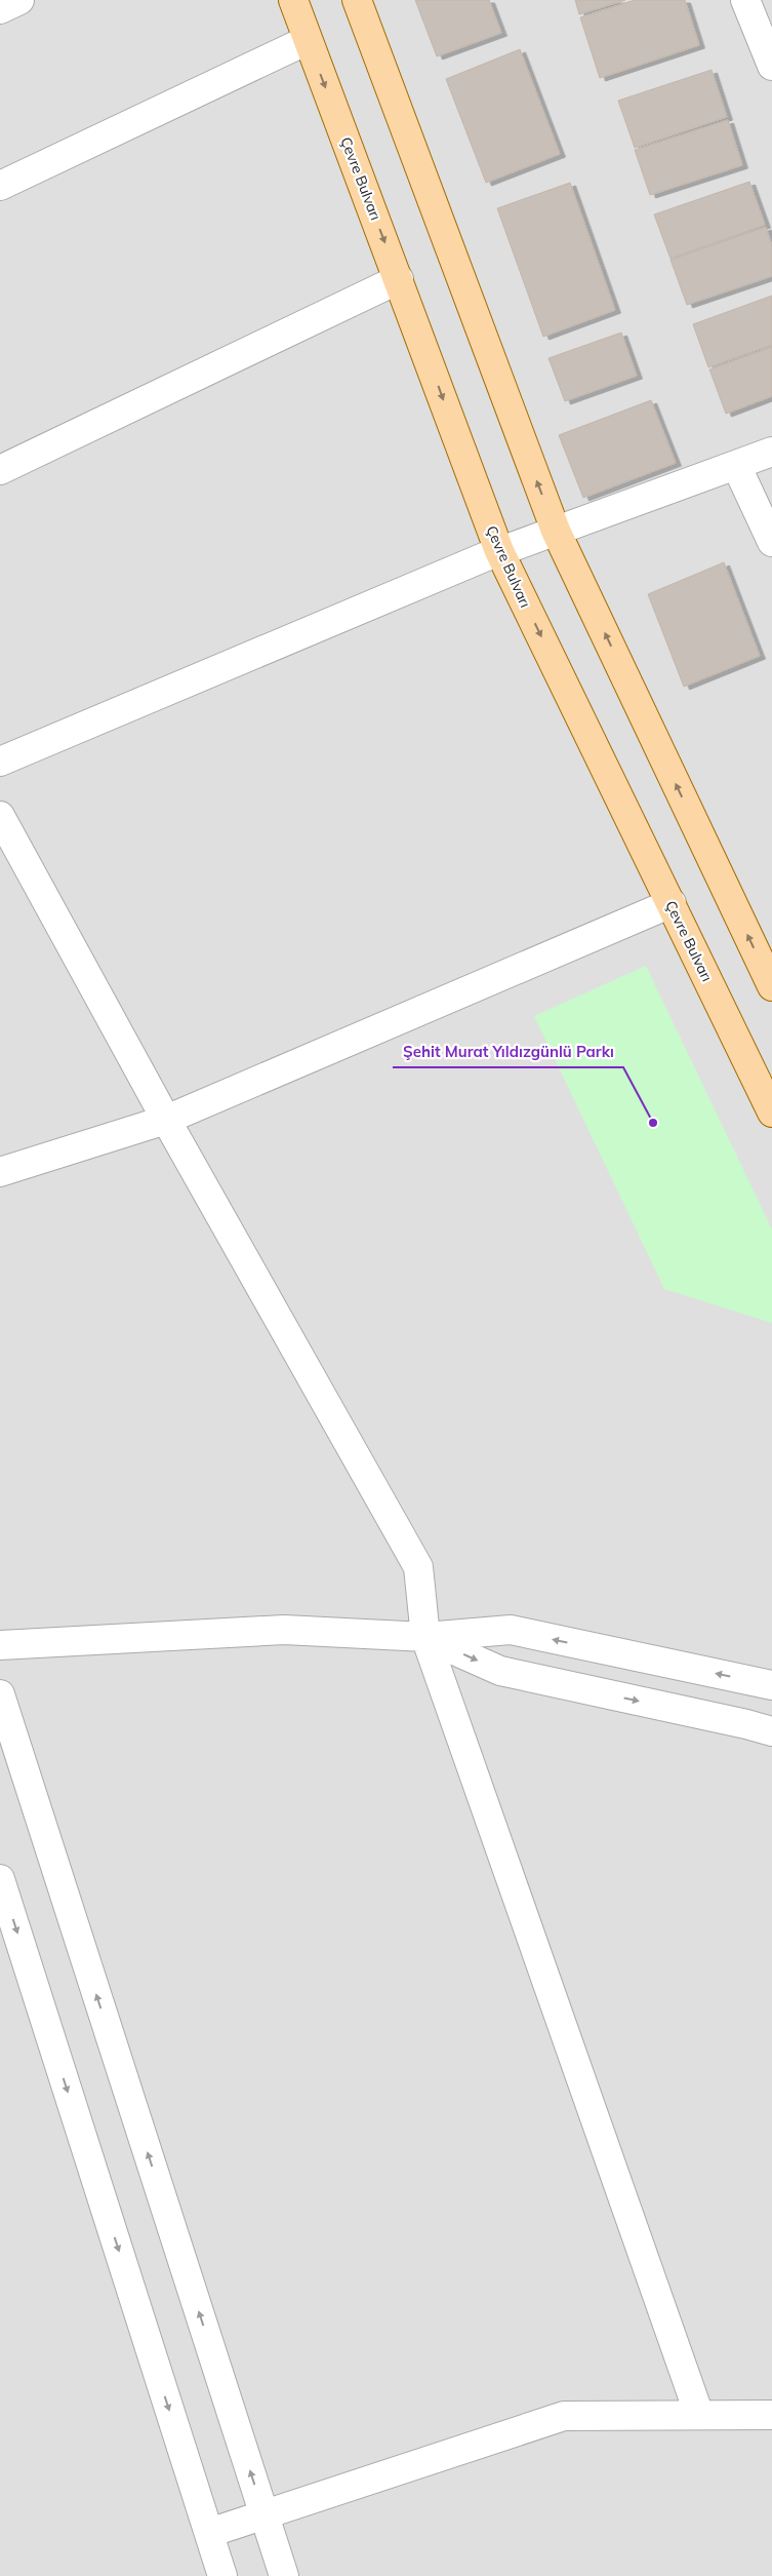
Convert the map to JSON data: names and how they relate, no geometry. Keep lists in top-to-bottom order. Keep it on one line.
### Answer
{"streets":{"main road":["Çevre Bulvarı"]},"places":["Şehit Murat Yıldızgünlü Parkı"]}
